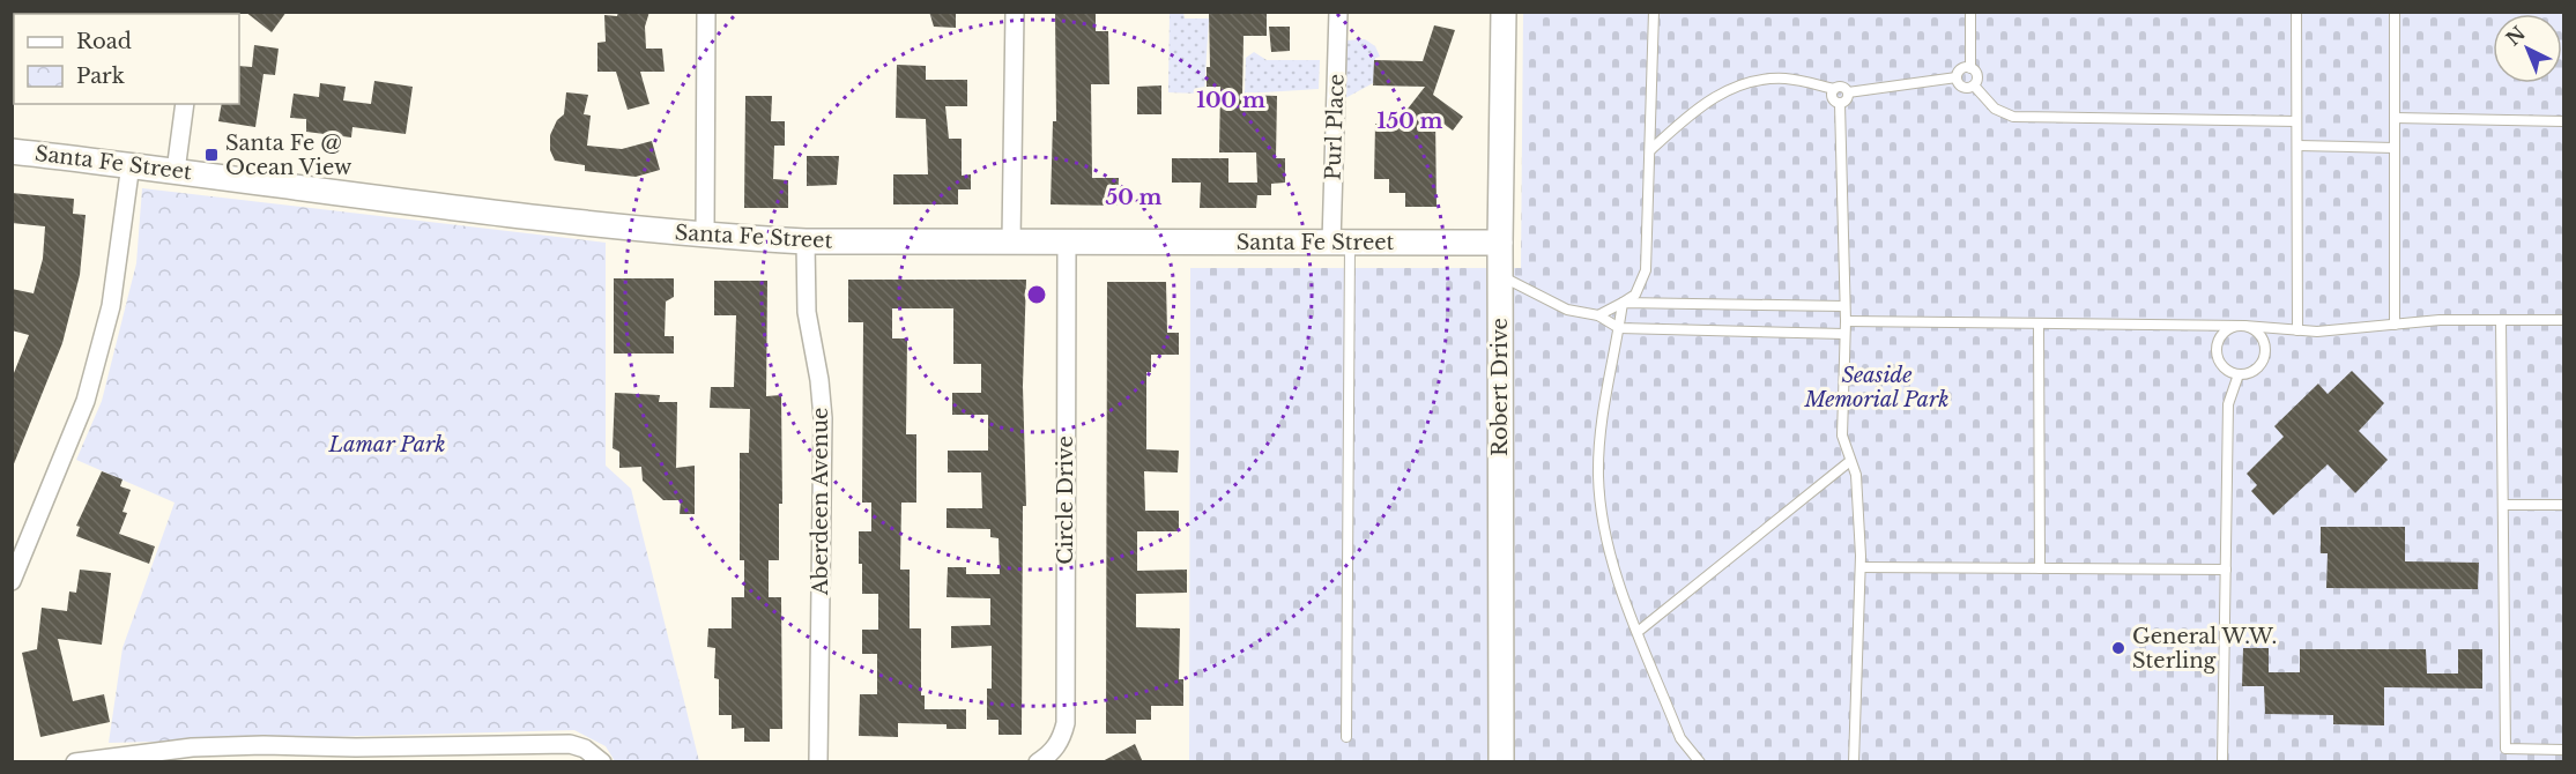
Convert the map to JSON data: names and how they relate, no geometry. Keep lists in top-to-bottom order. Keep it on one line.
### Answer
{"streets":{"street":["Purl Place","Santa Fe Street","Robert Drive","Circle Drive","Aberdeen Avenue"]},"crossings":[["Purl Place","Santa Fe Street"],["Santa Fe Street","Robert Drive"],["Santa Fe Street","Circle Drive"],["Santa Fe Street","Aberdeen Avenue"]],"parks":["Seaside Memorial Park","Lamar Park"],"places":{"transit":["Santa Fe @ Ocean View"],"other":["General W.W. Sterling"]},"legend":["Road","Park"],"north":"top left","rings":["100 m","150 m","50 m"]}
